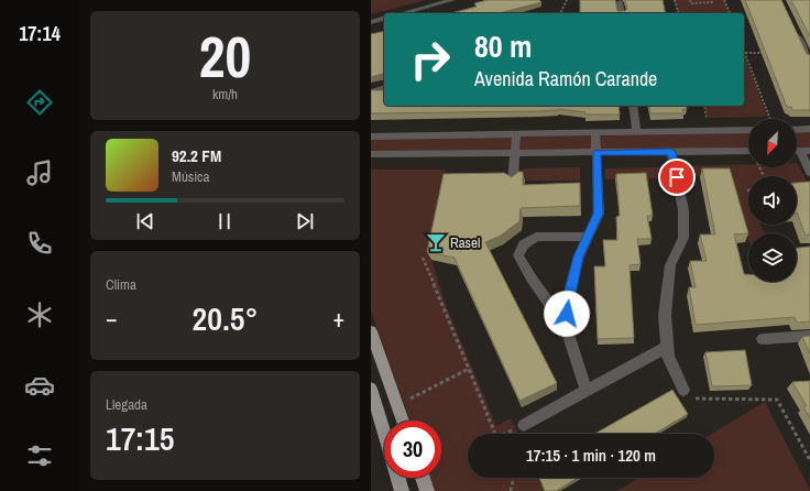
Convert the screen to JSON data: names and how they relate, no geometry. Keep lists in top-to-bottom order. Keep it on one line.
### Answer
{"places":{"bar":["Rasel"]},"north":"bottom left","page":{"tabs":"17:14","tile":[["20","km/h"],"Clima",["Llegada","17:15"]],"turn":["80 m","Avenida Ramón Carande"],"song":["92.2 FM","Música"],"heat":["−","20.5°","+"],"limit":"30","trip":"17:15 · 1 min · 120 m"}}
